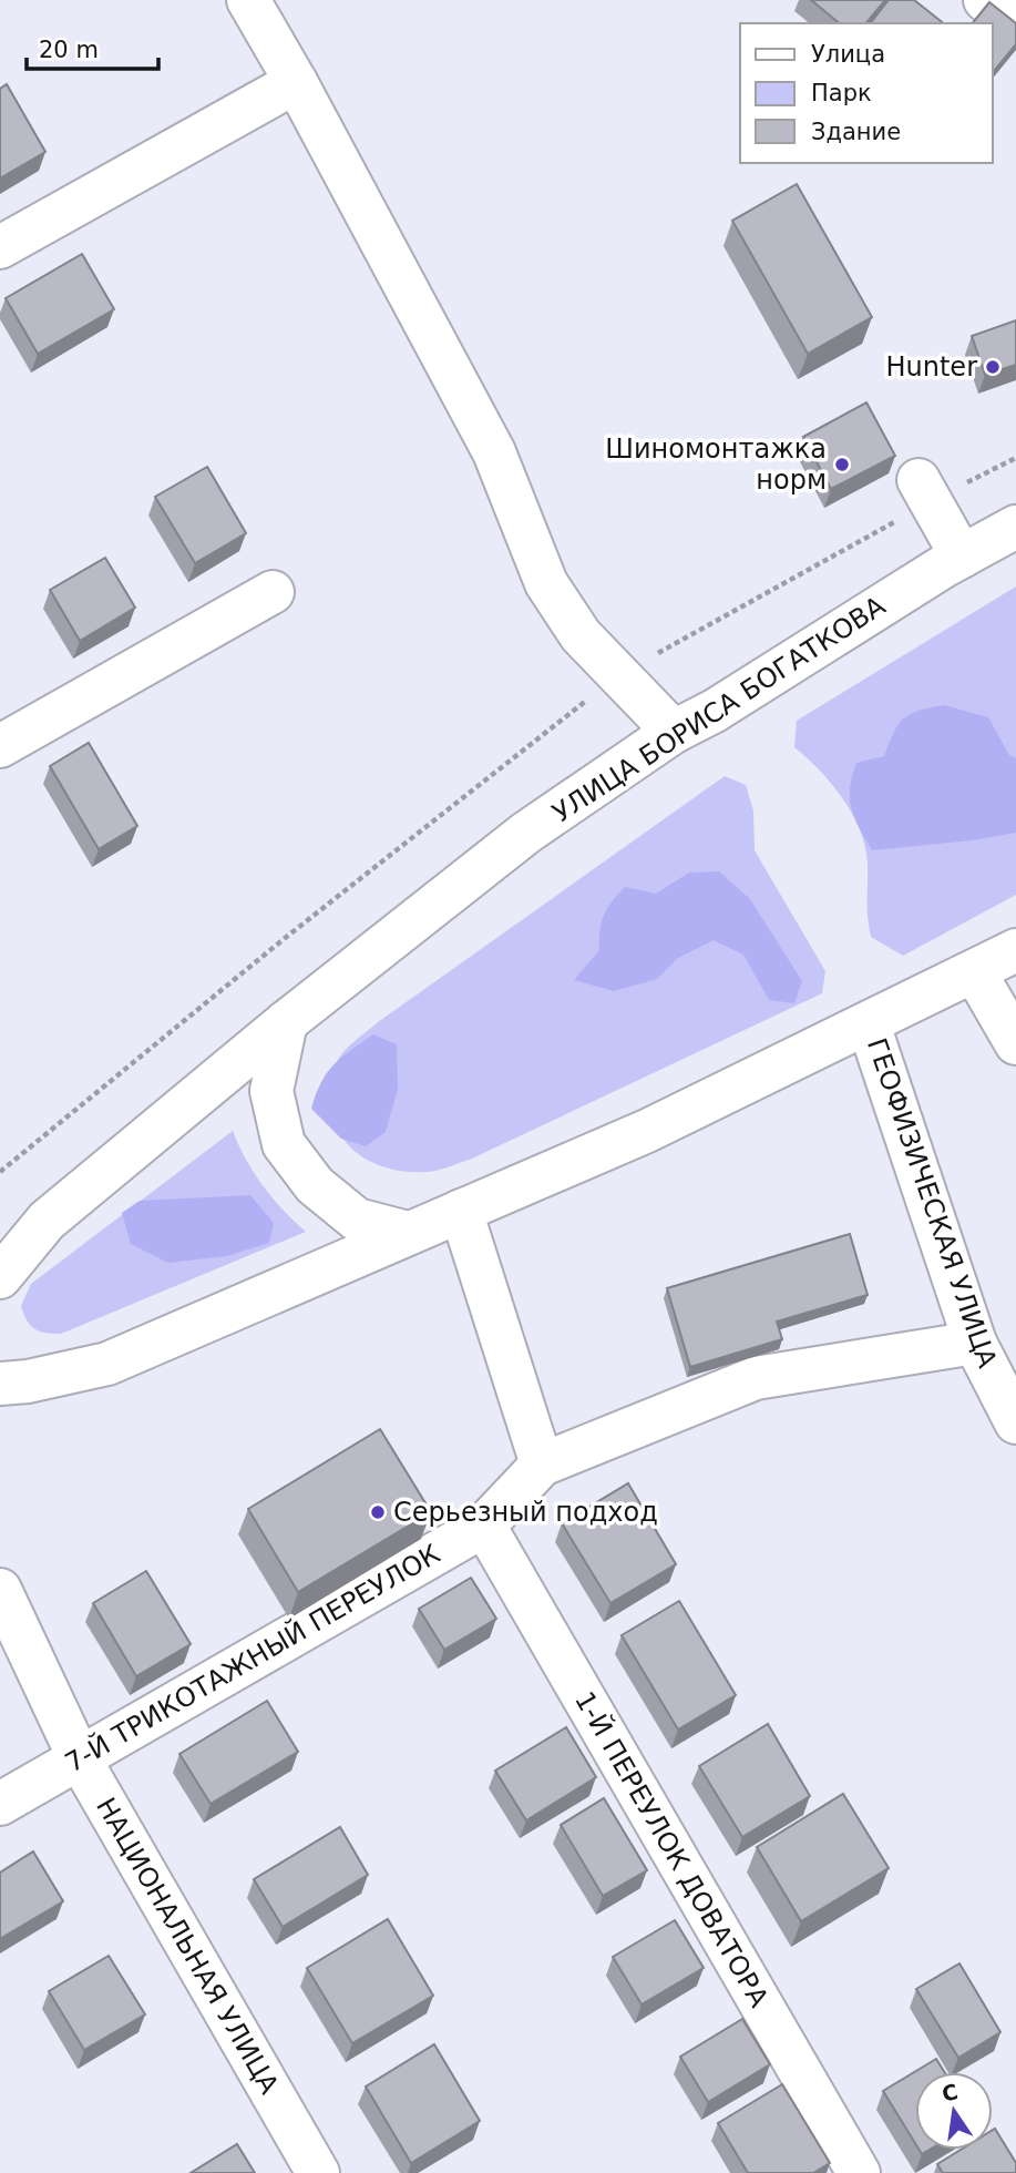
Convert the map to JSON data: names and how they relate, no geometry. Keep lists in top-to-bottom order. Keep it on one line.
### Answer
{"streets":{"street":["УЛИЦА БОРИСА БОГАТКОВА","ГЕОФИЗИЧЕСКАЯ УЛИЦА","7-Й ТРИКОТАЖНЫЙ ПЕРЕУЛОК","1-Й ПЕРЕУЛОК ДОВАТОРА","НАЦИОНАЛЬНАЯ УЛИЦА"]},"crossings":[["ГЕОФИЗИЧЕСКАЯ УЛИЦА","7-Й ТРИКОТАЖНЫЙ ПЕРЕУЛОК"],["7-Й ТРИКОТАЖНЫЙ ПЕРЕУЛОК","1-Й ПЕРЕУЛОК ДОВАТОРА"],["7-Й ТРИКОТАЖНЫЙ ПЕРЕУЛОК","НАЦИОНАЛЬНАЯ УЛИЦА"]],"places":["Hunter","Шиномонтажка норм","Серьезный подход"],"legend":["Улица","Парк","Здание"],"scale_bar":"20 m","north":"top"}
